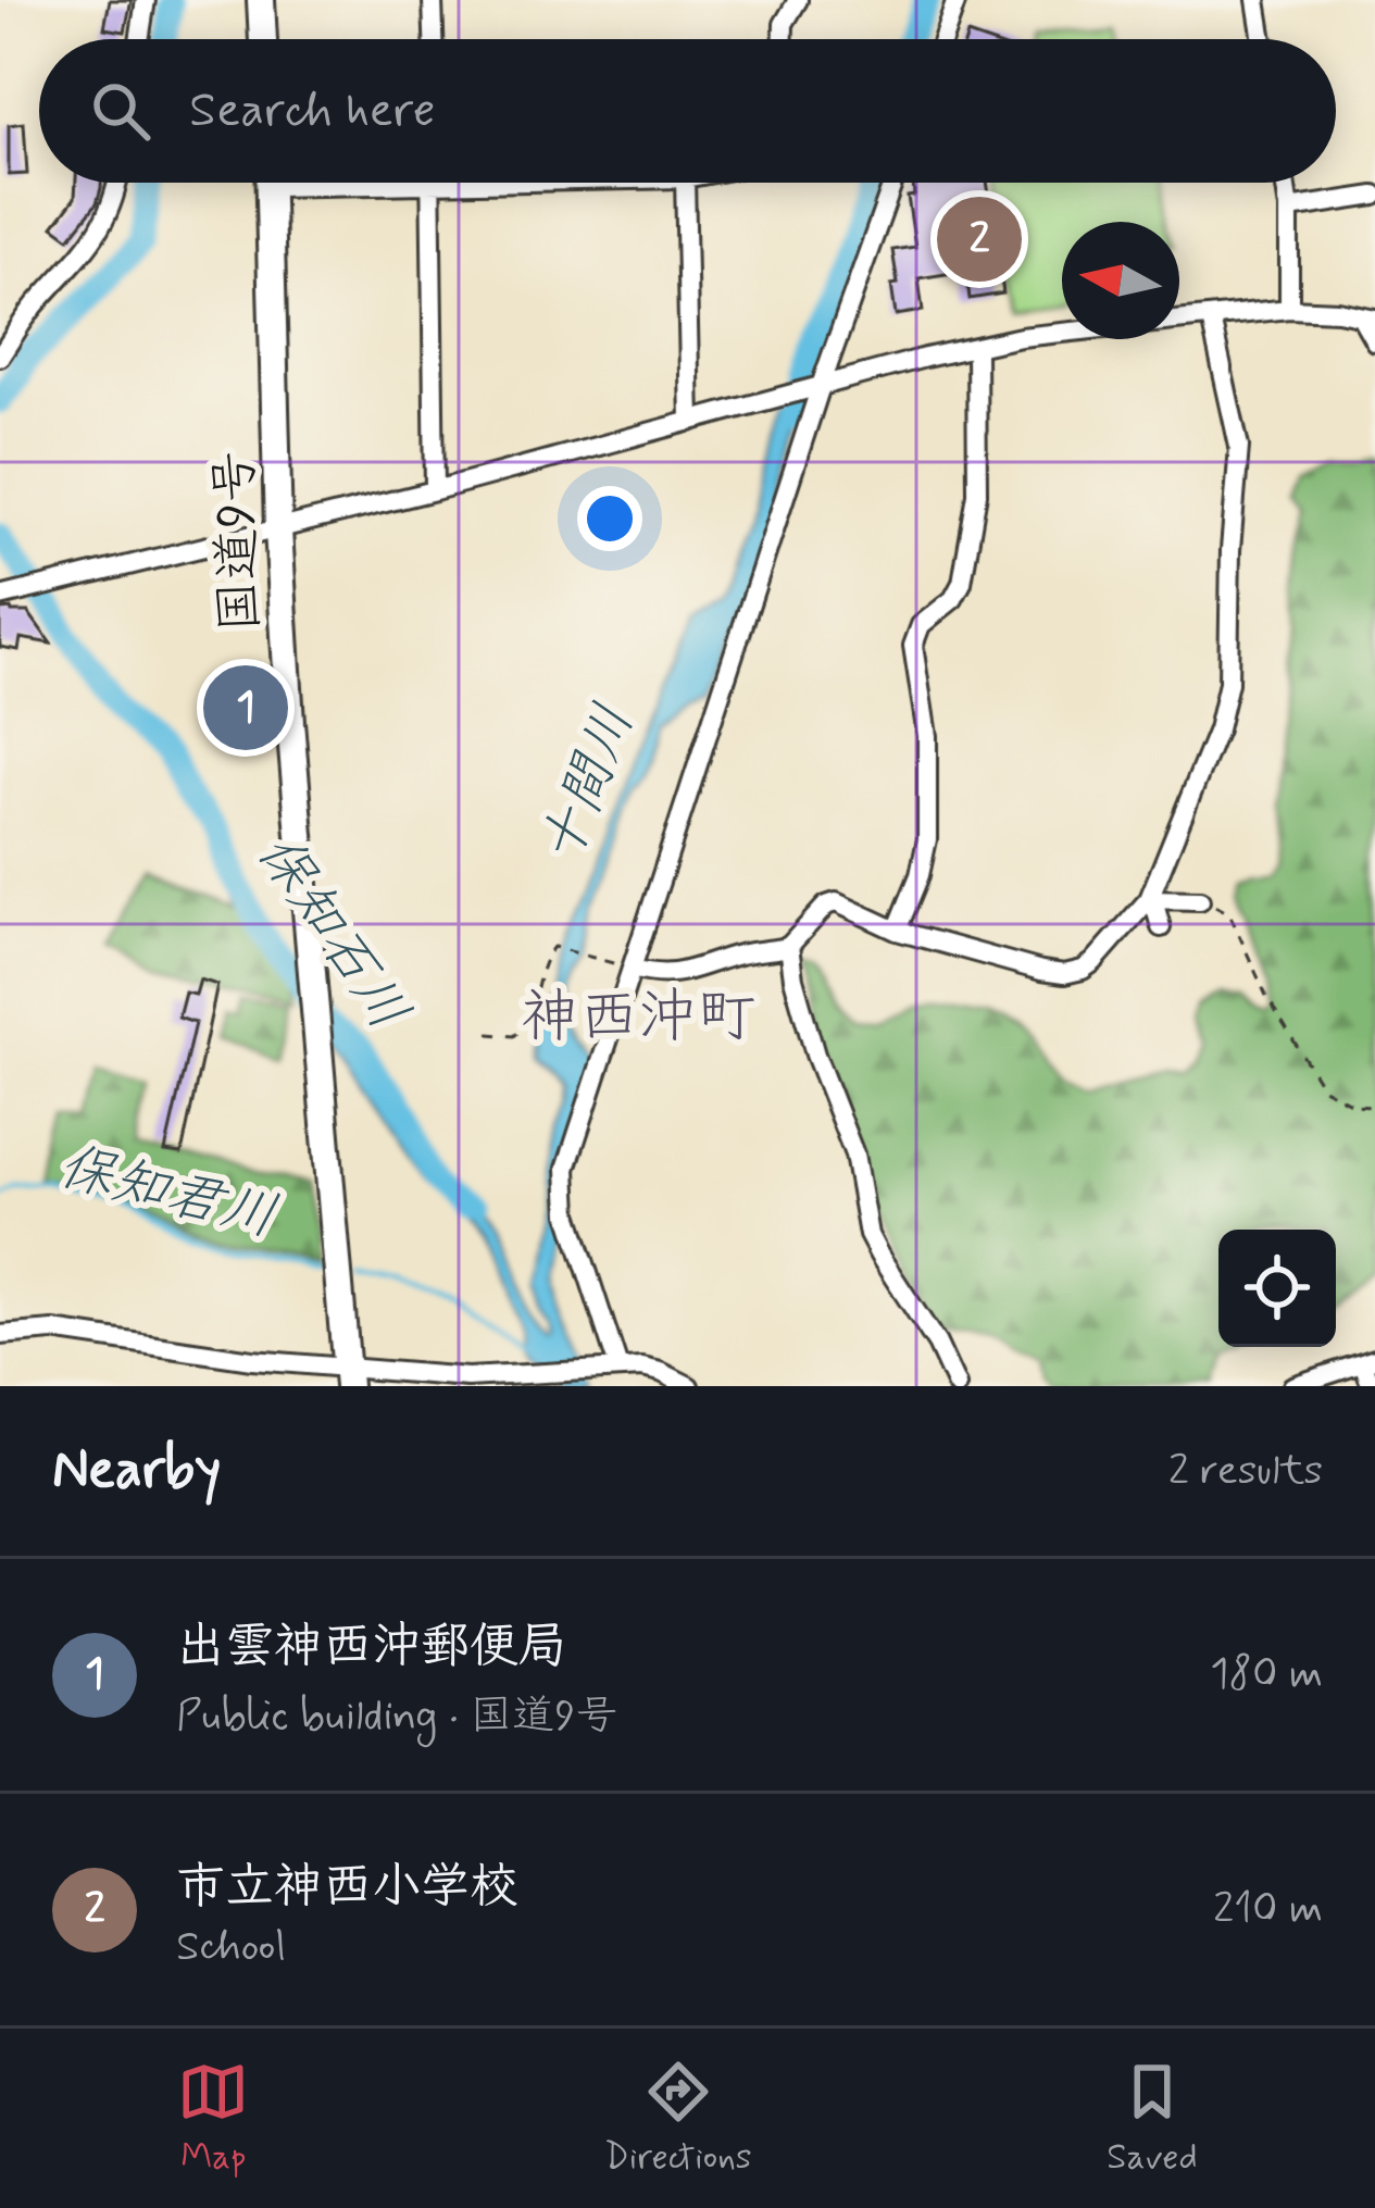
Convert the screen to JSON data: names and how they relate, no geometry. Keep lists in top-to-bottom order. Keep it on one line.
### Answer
{"streets":{"highway":["国道9号"]},"districts":["神西沖町"],"water":["十間川","保知石川","保知君川"],"north":"left","page":{"search":"Search here","pins":["2","1"],"heading":["Nearby","2 results"],"list":[{"mark":"1","name":"出雲神西沖郵便局","note":"Public building · 国道9号","value":"180 m"},{"mark":"2","name":"市立神西小学校","note":"School","value":"210 m"}],"nav":["Map","Directions","Saved"]}}
